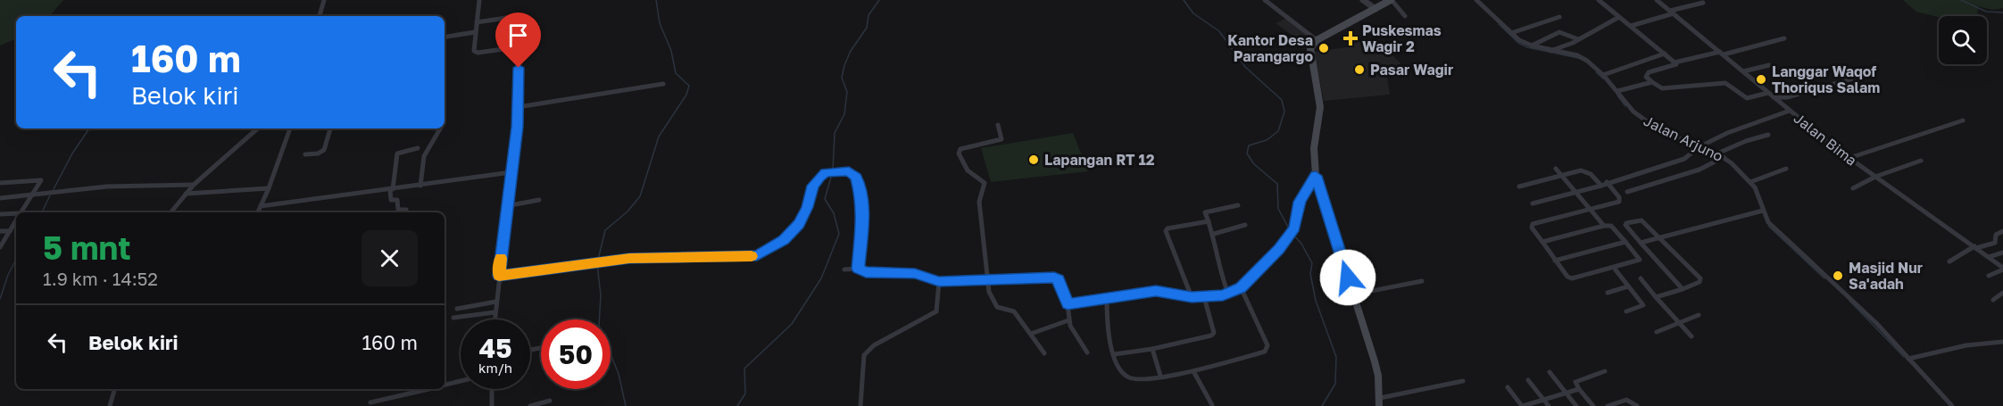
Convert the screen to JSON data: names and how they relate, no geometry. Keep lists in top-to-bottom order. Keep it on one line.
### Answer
{"streets":{"street":["Jalan Arjuno","Jalan Bima"]},"places":{"health":["Puskesmas Wagir 2"],"other":["Kantor Desa Parangargo","Pasar Wagir","Langgar Waqof Thoriqus Salam","Lapangan RT 12","Masjid Nur Sa'adah"]},"page":{"turn":["160 m","Belok kiri"],"heading":["5 mnt","1.9 km · 14:52"],"list":[{"name":"Belok kiri","value":"160 m"}],"speed":"45 km/h","limit":"50"}}
